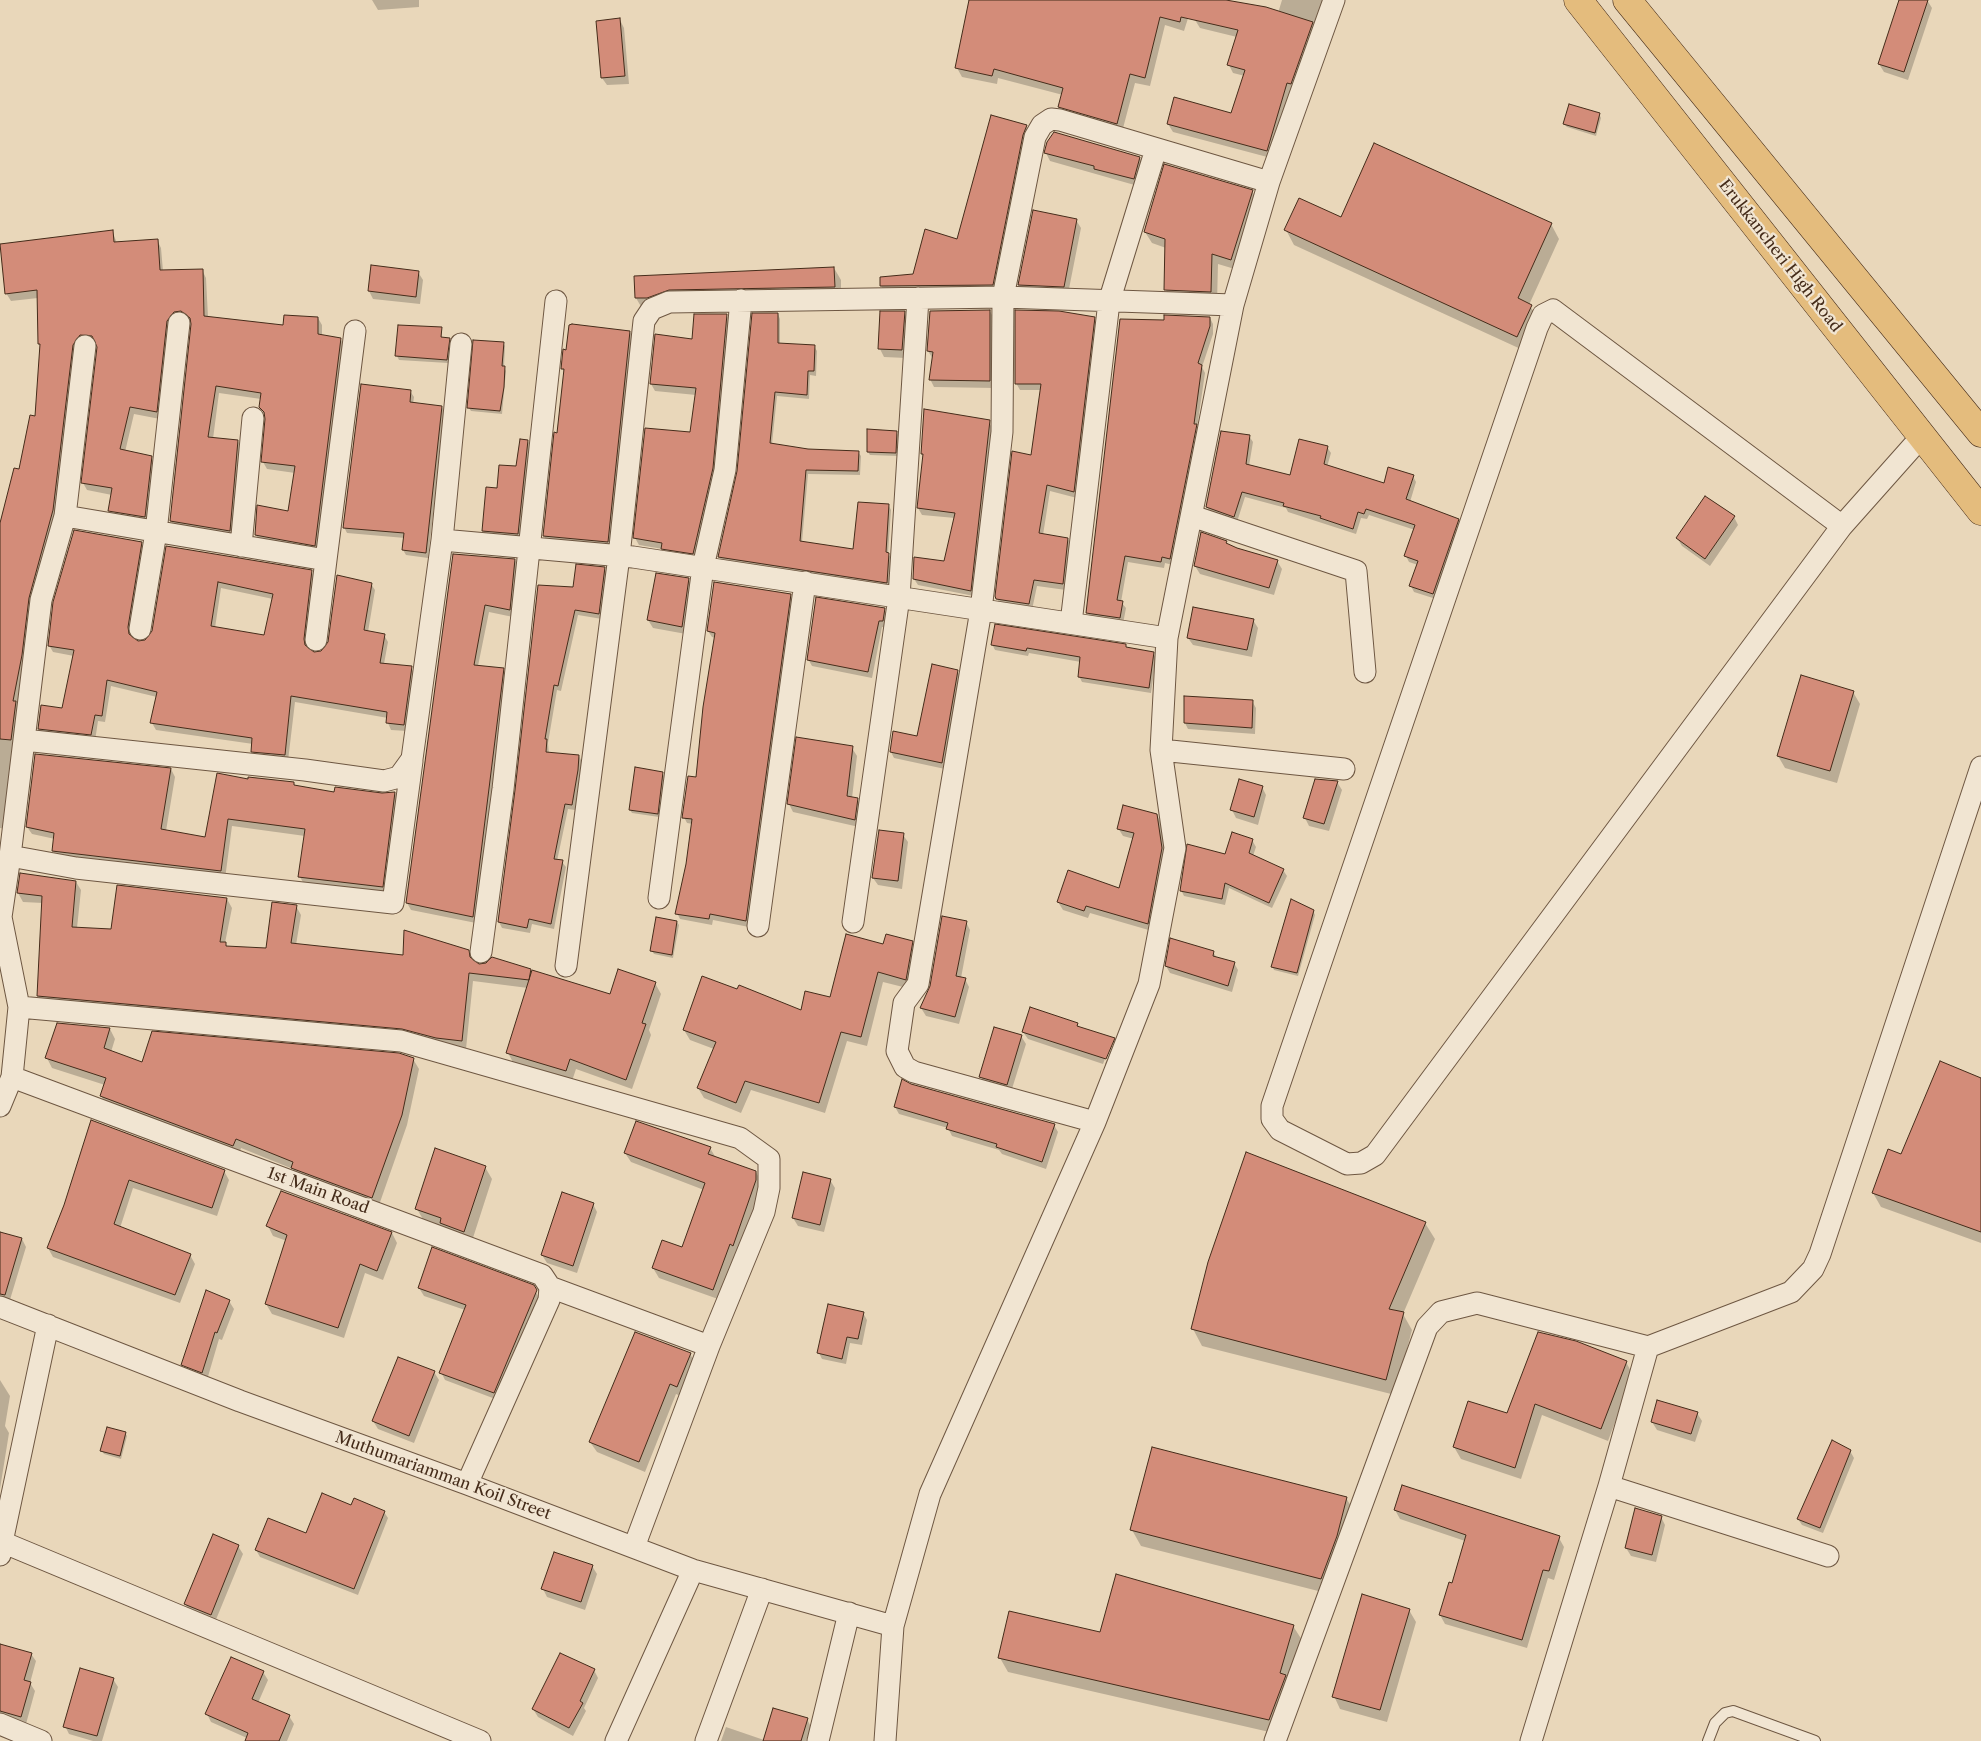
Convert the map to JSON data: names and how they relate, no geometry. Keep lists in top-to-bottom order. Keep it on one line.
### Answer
{"streets":{"main road":["Erukkancheri High Road"],"street":["1st Main Road","Muthumariamman Koil Street"]}}
